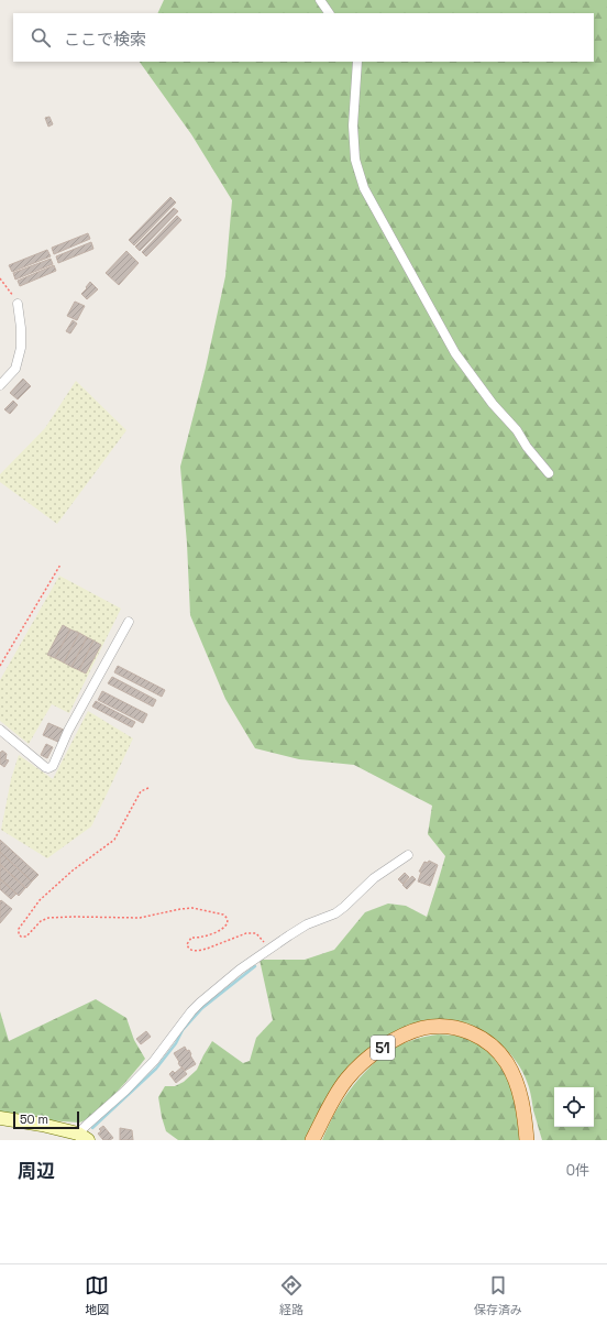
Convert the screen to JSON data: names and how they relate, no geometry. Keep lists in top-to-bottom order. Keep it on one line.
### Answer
{"streets":{"main road":["51"]},"scale_bar":"50 m","page":{"search":"ここで検索","scale":"50 m","heading":["周辺","0件"],"nav":["地図","経路","保存済み"]}}
